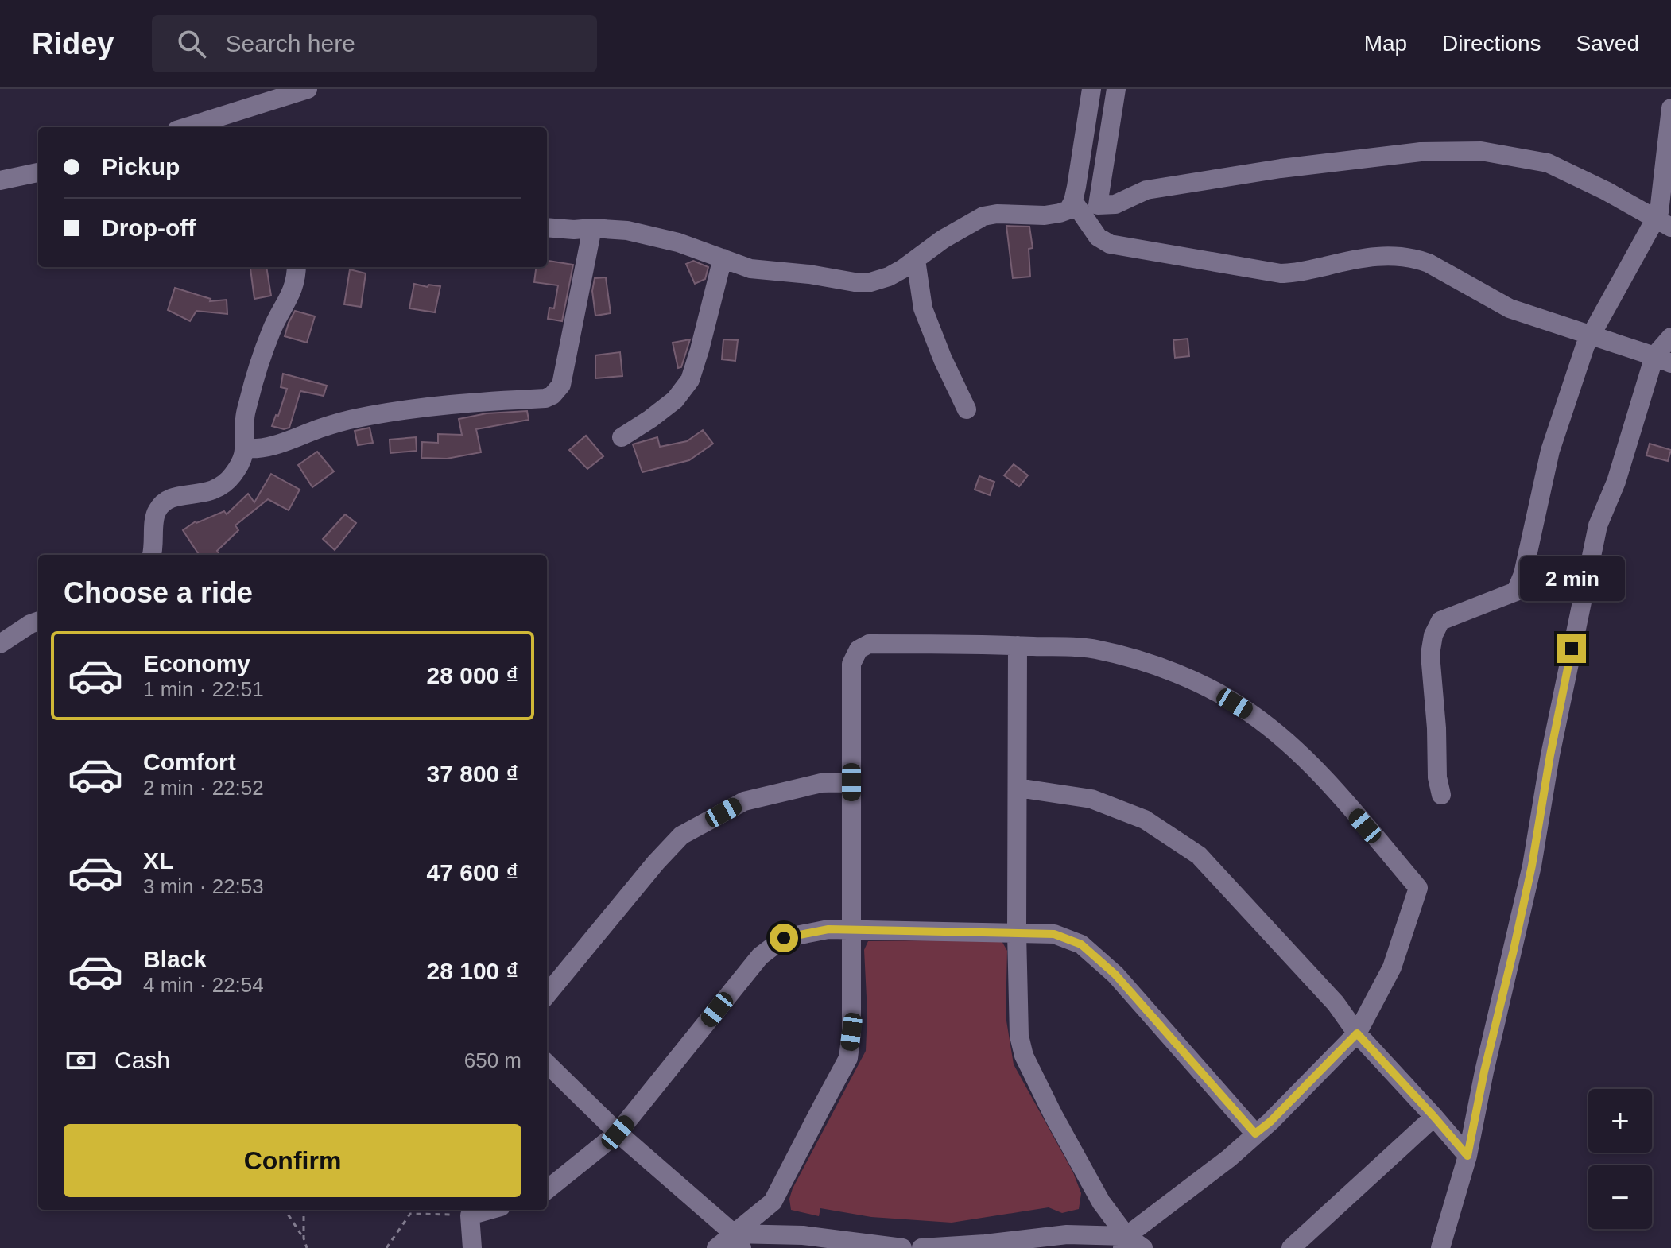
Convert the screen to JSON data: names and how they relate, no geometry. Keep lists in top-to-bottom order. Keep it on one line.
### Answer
{"page":{"header":"Ridey","search":"Search here","nav":["Map","Directions","Saved"],"banner":["Pickup","Drop-off"],"heading":"Choose a ride","bubble":"2 min","list":[{"name":"Economy","note":"1 min · 22:51","value":"28 000 ₫"},{"name":"Comfort","note":"2 min · 22:52","value":"37 800 ₫"},{"name":"XL","note":"3 min · 22:53","value":"47 600 ₫"},{"name":"Black","note":"4 min · 22:54","value":"28 100 ₫"}],"pay":["Cash","650 m"],"map_buttons":["+","−"],"buttons":"Confirm"}}
